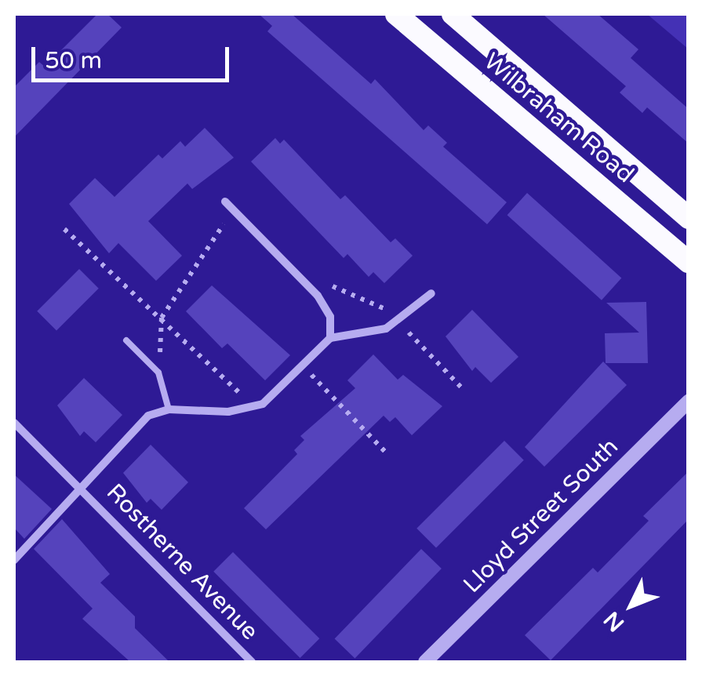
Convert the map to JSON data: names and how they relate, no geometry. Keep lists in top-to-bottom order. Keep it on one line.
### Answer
{"streets":{"highway":["Wilbraham Road"],"street":["Lloyd Street South","Rostherne Avenue"]},"scale_bar":"50 m","north":"bottom left"}
